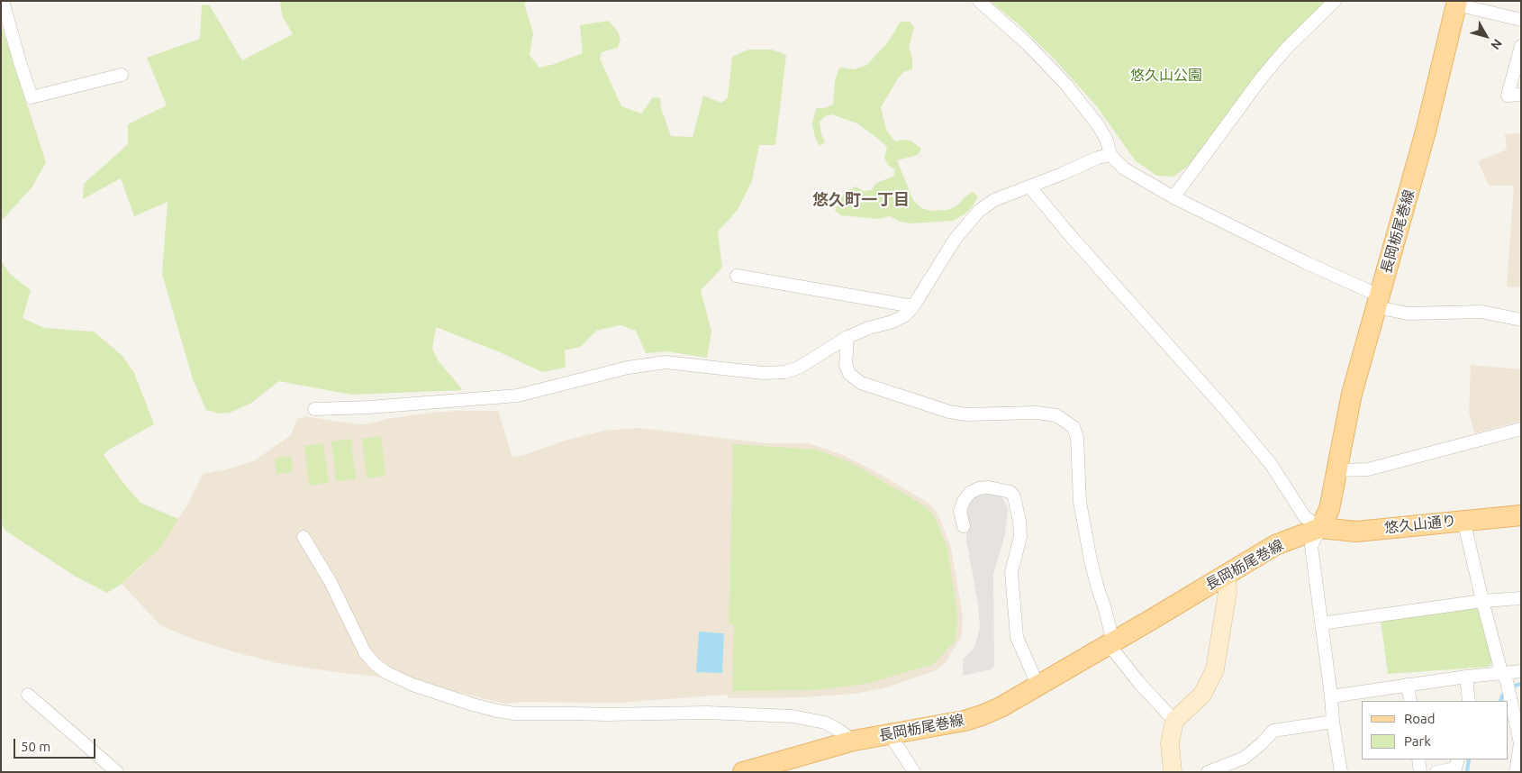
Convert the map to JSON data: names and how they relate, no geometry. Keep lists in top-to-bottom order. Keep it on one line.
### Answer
{"streets":{"main road":["長岡栃尾巻線","悠久山通り"]},"crossings":[["長岡栃尾巻線","悠久山通り"]],"districts":["悠久町一丁目"],"parks":["悠久山公園"],"legend":["Road","Park"],"scale_bar":"50 m","north":"bottom right"}
